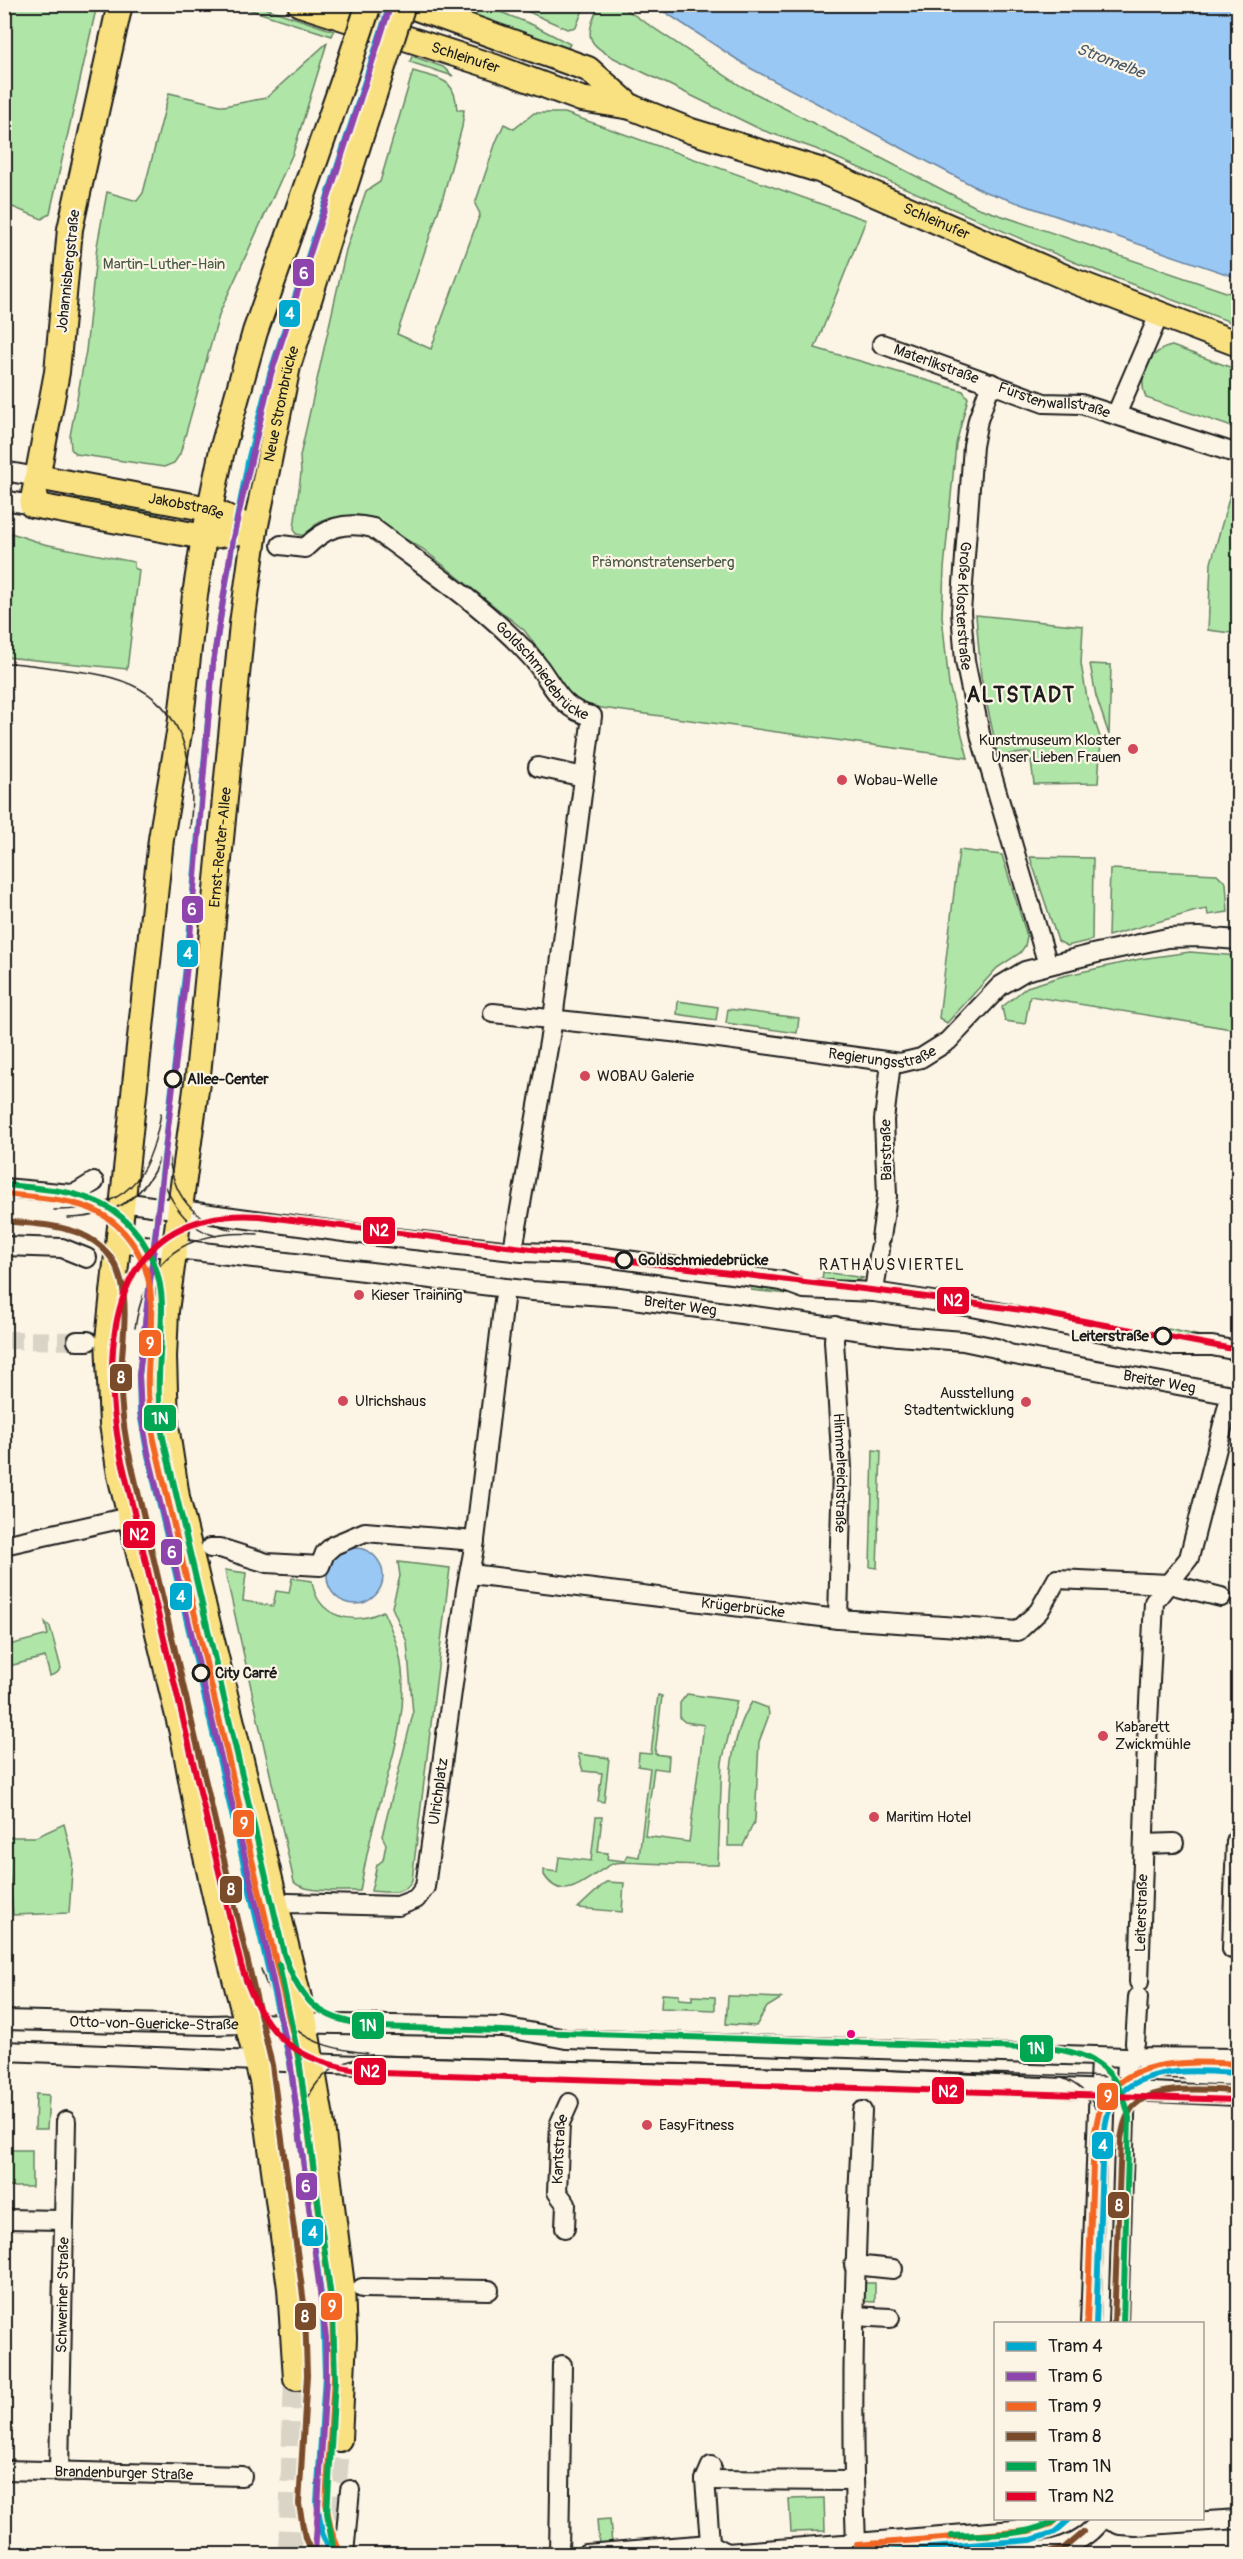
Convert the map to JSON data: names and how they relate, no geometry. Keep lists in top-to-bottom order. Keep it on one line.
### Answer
{"streets":{"main road":["Schleinufer","Johannisbergstraße","Neue Strombrücke","Jakobstraße","Ernst-Reuter-Allee"],"street":["Materlikstraße","Fürstenwallstraße","Große Klosterstraße","Goldschmiedebrücke","Regierungsstraße","Bärstraße","Breiter Weg","Himmelreichstraße","Krügerbrücke","Ulrichplatz","Leiterstraße","Otto-von-Guericke-Straße","Kantstraße","Schweriner Straße","Brandenburger Straße"]},"crossings":[["Schleinufer","Fürstenwallstraße"],["Schleinufer","Neue Strombrücke"],["Johannisbergstraße","Jakobstraße"],["Materlikstraße","Fürstenwallstraße"],["Materlikstraße","Große Klosterstraße"],["Fürstenwallstraße","Große Klosterstraße"],["Neue Strombrücke","Jakobstraße"],["Neue Strombrücke","Ernst-Reuter-Allee"],["Jakobstraße","Ernst-Reuter-Allee"],["Große Klosterstraße","Regierungsstraße"],["Goldschmiedebrücke","Regierungsstraße"],["Ernst-Reuter-Allee","Breiter Weg"],["Ernst-Reuter-Allee","Ulrichplatz"],["Ernst-Reuter-Allee","Otto-von-Guericke-Straße"],["Regierungsstraße","Bärstraße"],["Breiter Weg","Himmelreichstraße"],["Breiter Weg","Leiterstraße"],["Himmelreichstraße","Krügerbrücke"],["Krügerbrücke","Ulrichplatz"],["Krügerbrücke","Leiterstraße"],["Leiterstraße","Otto-von-Guericke-Straße"],["Schweriner Straße","Brandenburger Straße"]],"districts":["ALTSTADT","RATHAUSVIERTEL"],"water":["Stromelbe"],"parks":["Martin-Luther-Hain","Prämonstratenserberg"],"places":["Kunstmuseum Kloster Unser Lieben Frauen","Wobau-Welle","WOBAU Galerie","Allee-Center","Goldschmiedebrücke","Kieser Training","Leiterstraße","Ulrichshaus","Ausstellung Stadtentwicklung","City Carré","Kabarett Zwickmühle","Maritim Hotel","EasyFitness"],"lines":["tram line 4","tram line 6","tram line 1N","tram line 9","tram line N2","tram line 8"],"legend":["Tram 4","Tram 6","Tram 9","Tram 8","Tram 1N","Tram N2"]}
